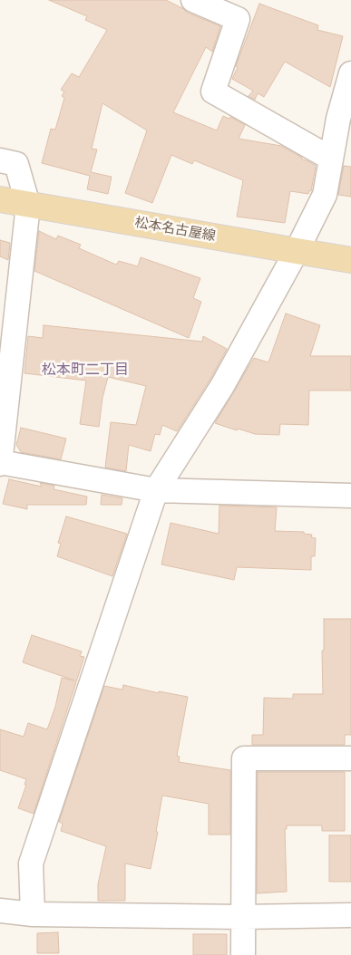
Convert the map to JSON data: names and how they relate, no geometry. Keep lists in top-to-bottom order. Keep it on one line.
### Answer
{"streets":{"main road":["松本名古屋線"]},"districts":["松本町二丁目"]}
